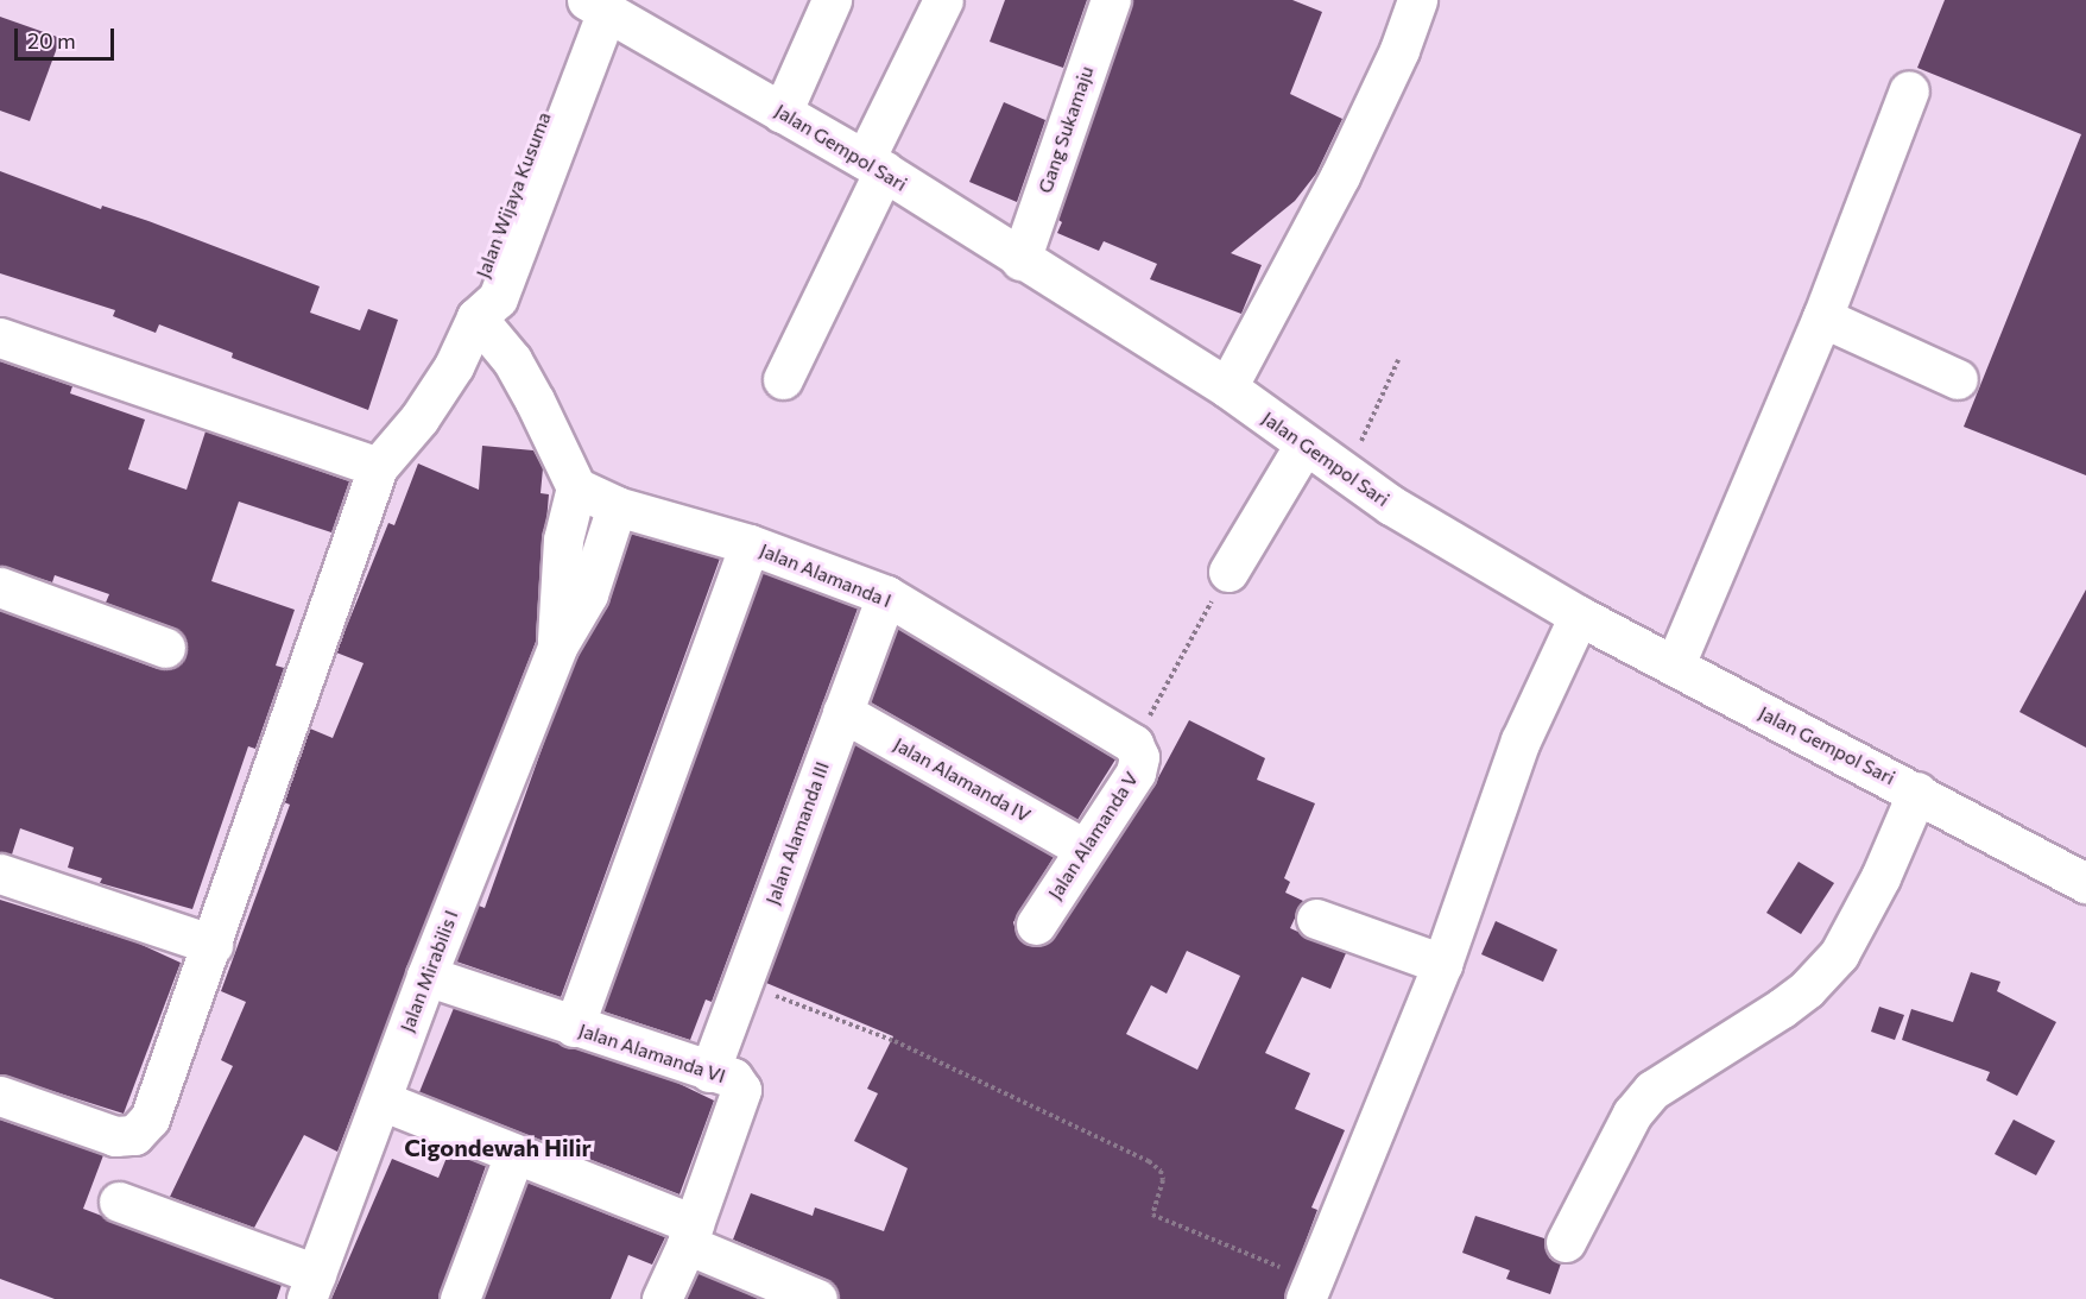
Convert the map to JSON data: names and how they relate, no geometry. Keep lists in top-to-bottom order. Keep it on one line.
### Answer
{"streets":{"street":["Gang Sukamaju","Jalan Gempol Sari","Jalan Wijaya Kusuma","Jalan Alamanda I","Jalan Alamanda IV","Jalan Alamanda III","Jalan Alamanda V","Jalan Mirabilis I","Jalan Alamanda VI"]},"crossings":[["Gang Sukamaju","Jalan Gempol Sari"],["Jalan Gempol Sari","Jalan Wijaya Kusuma"],["Jalan Alamanda I","Jalan Alamanda III"],["Jalan Alamanda I","Jalan Alamanda V"],["Jalan Alamanda I","Jalan Mirabilis I"],["Jalan Alamanda IV","Jalan Alamanda III"],["Jalan Alamanda IV","Jalan Alamanda V"],["Jalan Alamanda III","Jalan Alamanda VI"],["Jalan Mirabilis I","Jalan Alamanda VI"]],"districts":["Cigondewah Hilir"],"scale_bar":"20 m"}
